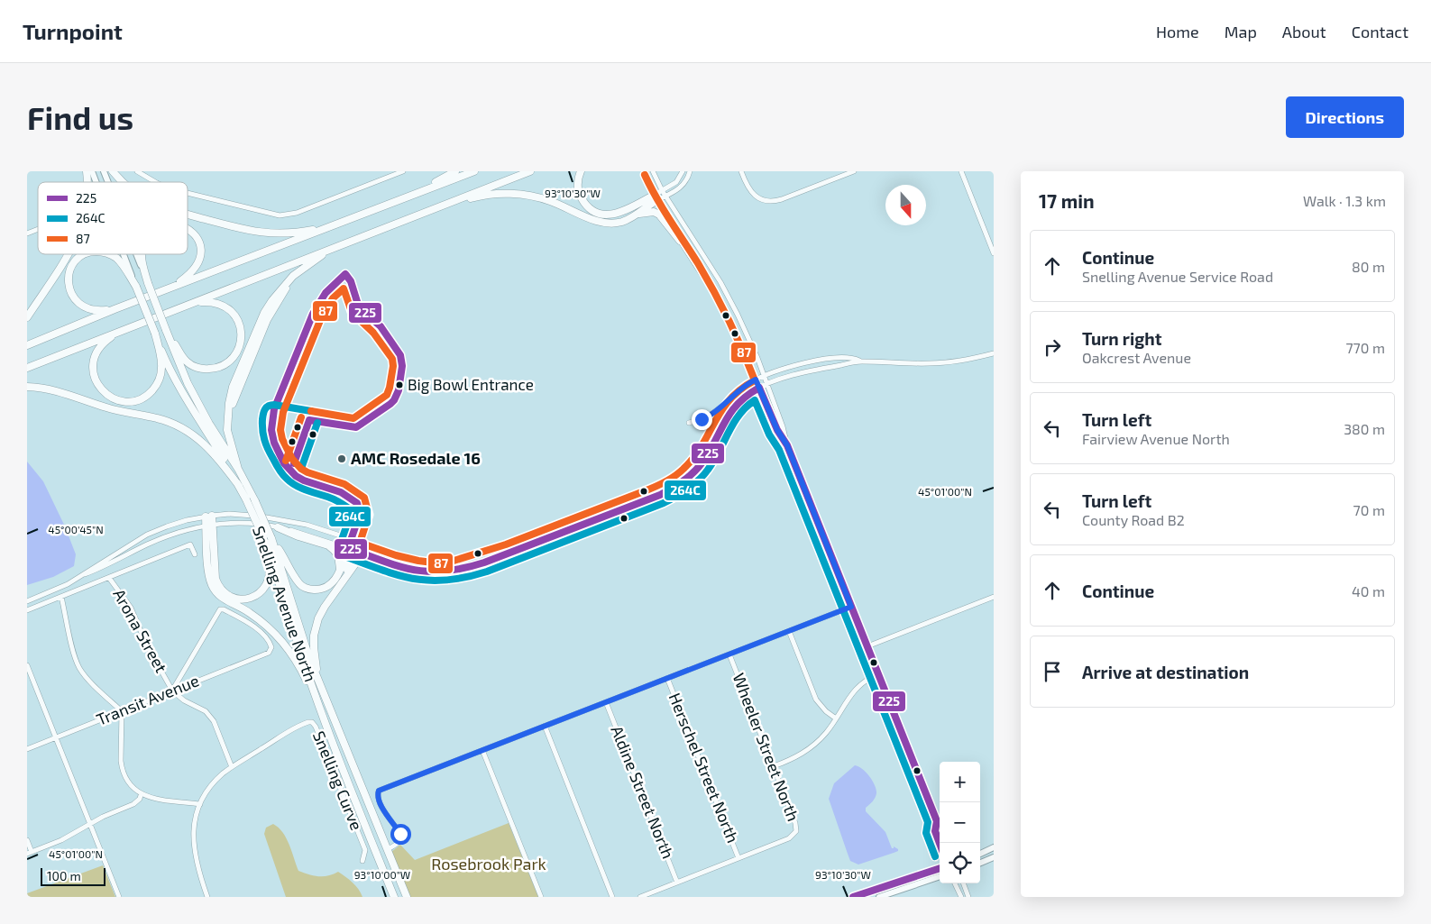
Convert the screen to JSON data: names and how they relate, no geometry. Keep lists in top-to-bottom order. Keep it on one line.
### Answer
{"streets":{"highway":["Snelling Avenue North"],"street":["Arona Street","Transit Avenue","Wheeler Street North","Herschel Street North","Snelling Curve","Aldine Street North"]},"crossings":[["Arona Street","Transit Avenue"],["Arona Street","Snelling Curve"],["Transit Avenue","Snelling Curve"],["Wheeler Street North","Herschel Street North"]],"parks":["Rosebrook Park"],"places":["Big Bowl Entrance","AMC Rosedale 16"],"lines":["transit line 87","transit line 225","transit line 264C"],"legend":["225","264C","87"],"scale_bar":"100 m","north":"bottom","page":{"header":"Turnpoint","nav":["Home","Map","About","Contact"],"buttons":"Directions","title":"Find us","heading":["17 min","Walk · 1.3 km"],"list":[["Continue","Snelling Avenue Service Road","80 m"],["Turn right","Oakcrest Avenue","770 m"],["Turn left","Fairview Avenue North","380 m"],["Turn left","County Road B2","70 m"],["Continue","40 m"],"Arrive at destination"],"map_buttons":["+","−"],"scale":"100 m"},"coordinates":["93°10'30\"W","45°01'00\"N","45°00'45\"N","93°10'00\"W"]}
